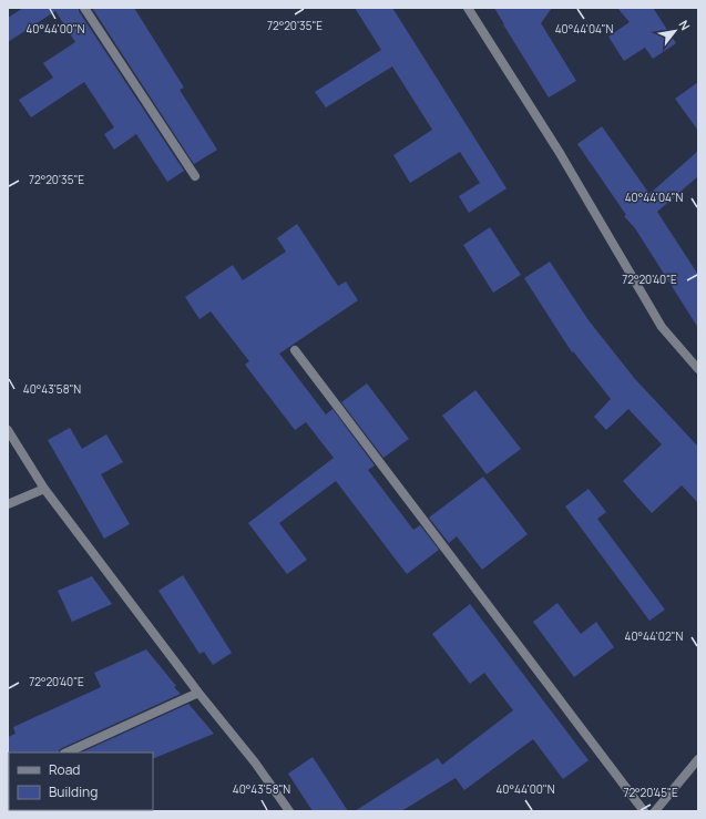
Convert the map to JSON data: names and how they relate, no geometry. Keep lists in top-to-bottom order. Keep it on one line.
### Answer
{"legend":["Road","Building"],"north":"top right","coordinates":["72°20'35\"E","40°44'00\"N","40°44'04\"N","72°20'40\"E","40°43'58\"N","40°44'02\"N","72°20'45\"E"]}
